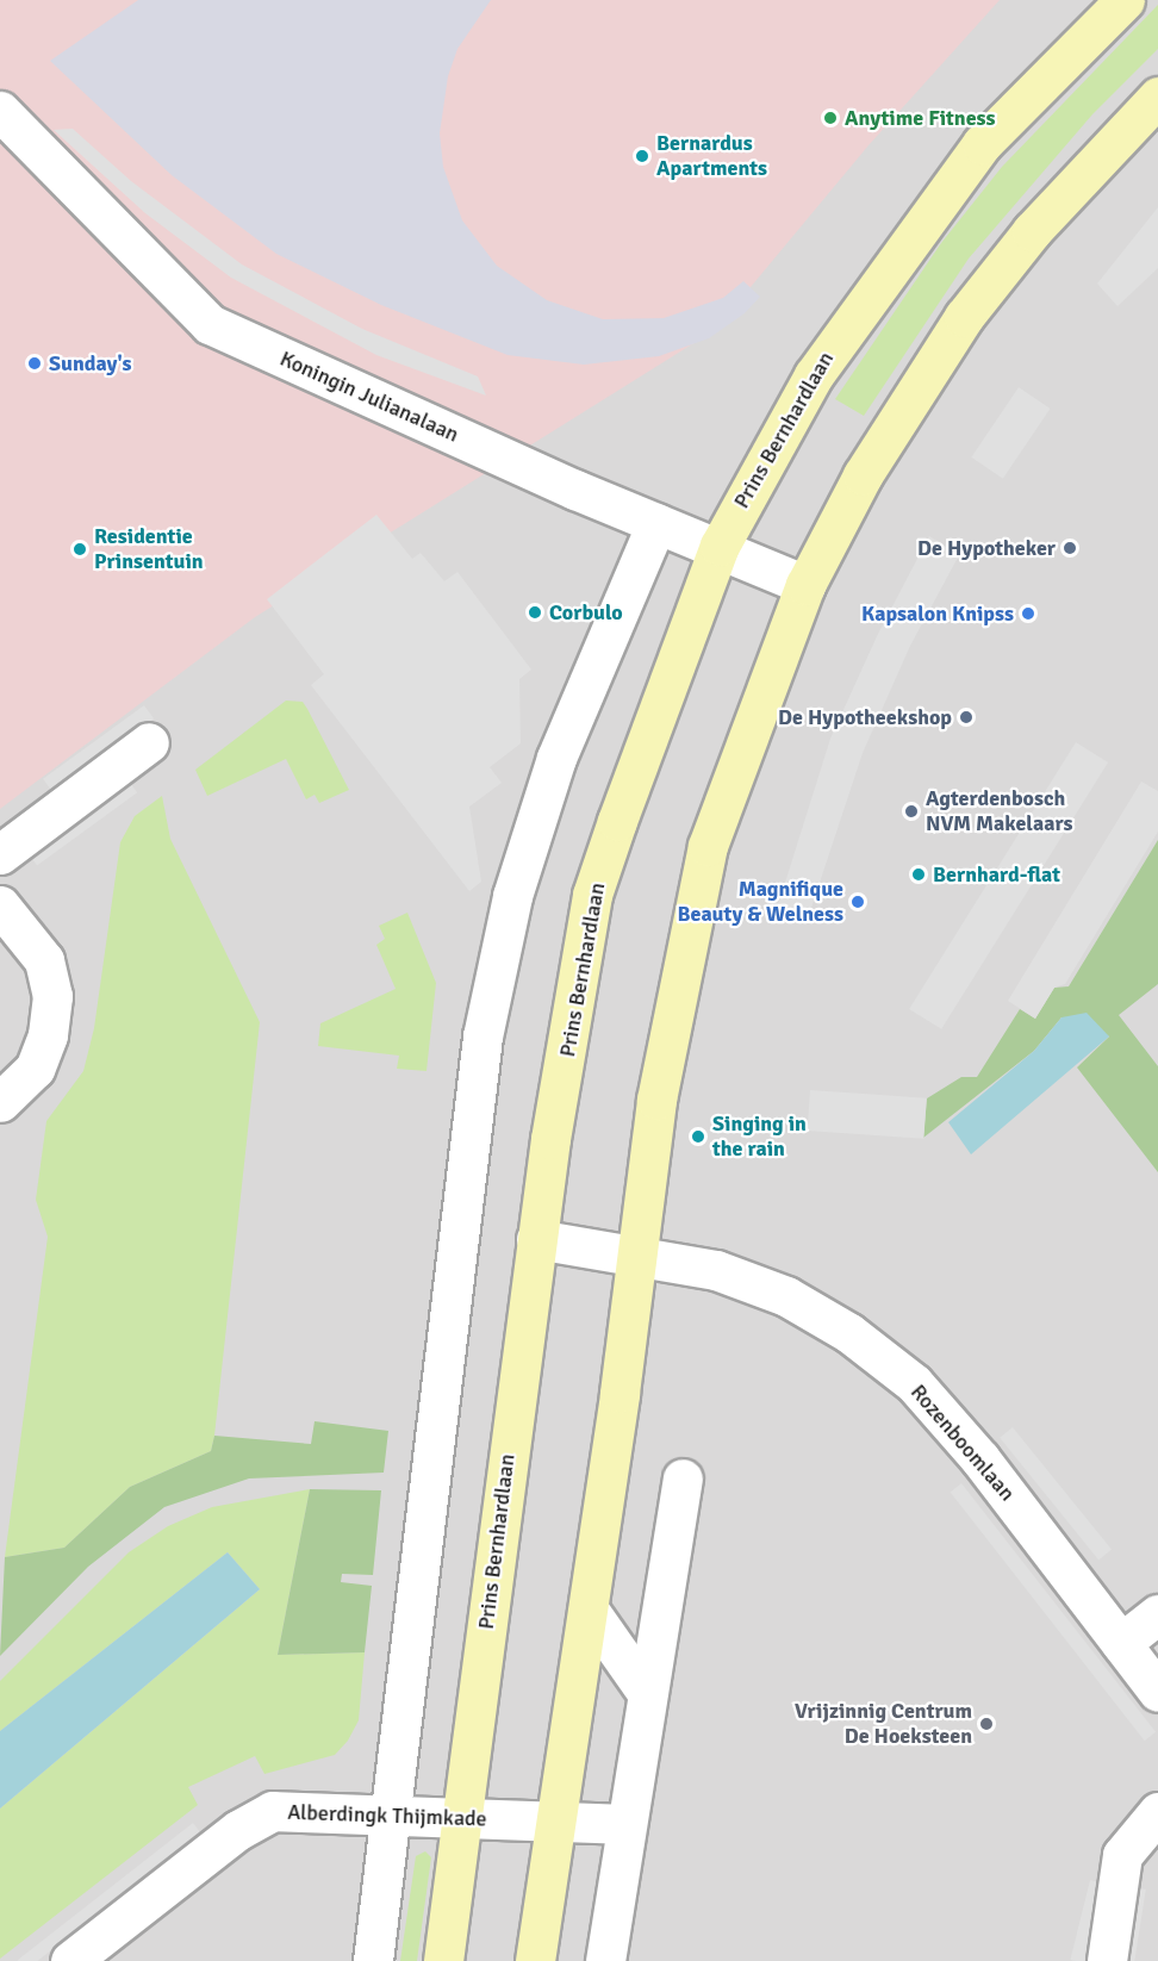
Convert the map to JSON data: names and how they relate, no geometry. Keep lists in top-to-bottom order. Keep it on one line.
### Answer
{"streets":{"main road":["Prins Bernhardlaan"],"street":["Koningin Julianalaan","Rozenboomlaan","Alberdingk Thijmkade"]},"crossings":[["Koningin Julianalaan","Prins Bernhardlaan"],["Prins Bernhardlaan","Rozenboomlaan"],["Prins Bernhardlaan","Alberdingk Thijmkade"]],"places":["Anytime Fitness","Bernardus Apartments","Sunday's","De Hypotheker","Residentie Prinsentuin","Corbulo","Kapsalon Knipss","De Hypotheekshop","Agterdenbosch NVM Makelaars","Bernhard-flat","Magnifique Beauty & Welness","Singing in the rain","Vrijzinnig Centrum De Hoeksteen"]}
